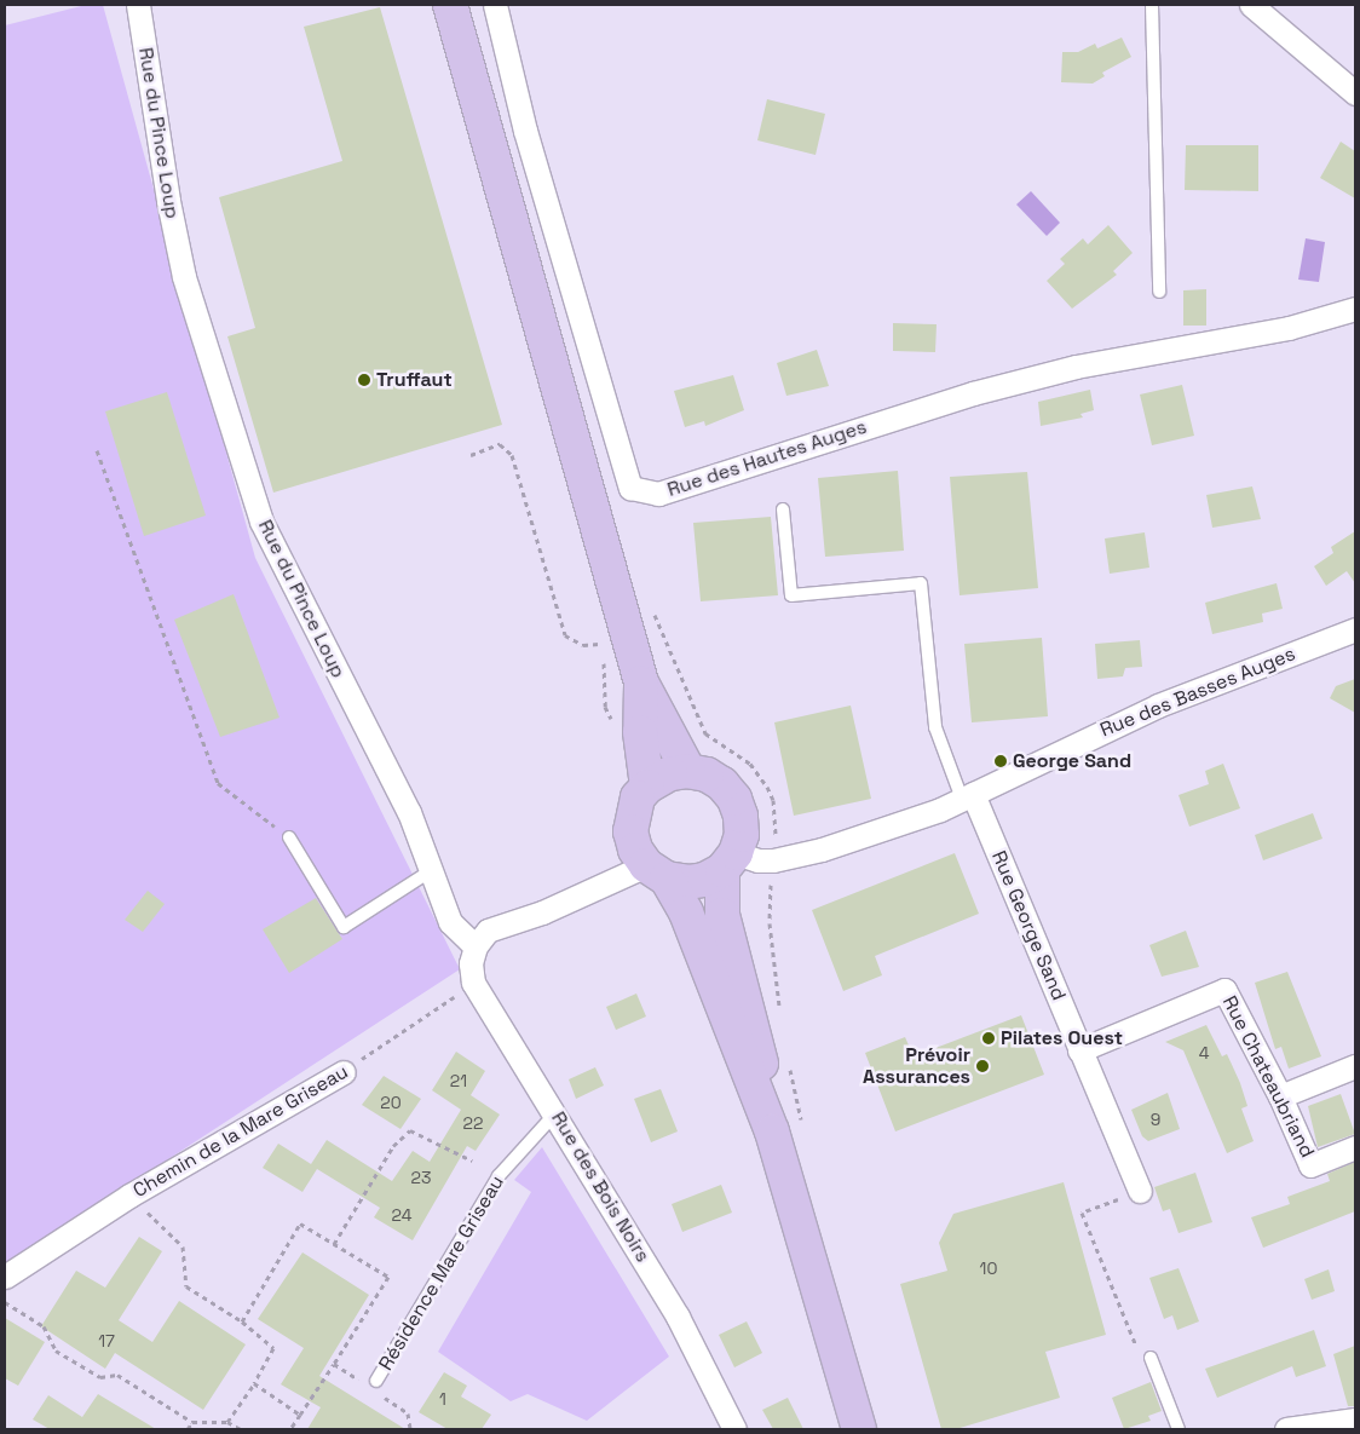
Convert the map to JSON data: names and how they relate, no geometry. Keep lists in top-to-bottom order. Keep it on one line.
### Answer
{"streets":{"street":["Rue du Pince Loup","Rue des Hautes Auges","Rue des Basses Auges","Rue George Sand","Rue Chateaubriand","Chemin de la Mare Griseau","Rue des Bois Noirs"],"lane":["Résidence Mare Griseau"]},"crossings":[["Rue des Basses Auges","Rue George Sand"],["Rue George Sand","Rue Chateaubriand"],["Chemin de la Mare Griseau","Rue des Bois Noirs"],["Rue des Bois Noirs","Résidence Mare Griseau"]],"places":["Truffaut","George Sand","Pilates Ouest","Prévoir Assurances"],"house_numbers":["4","21","20","9","22","23","24","10","17","1"]}
